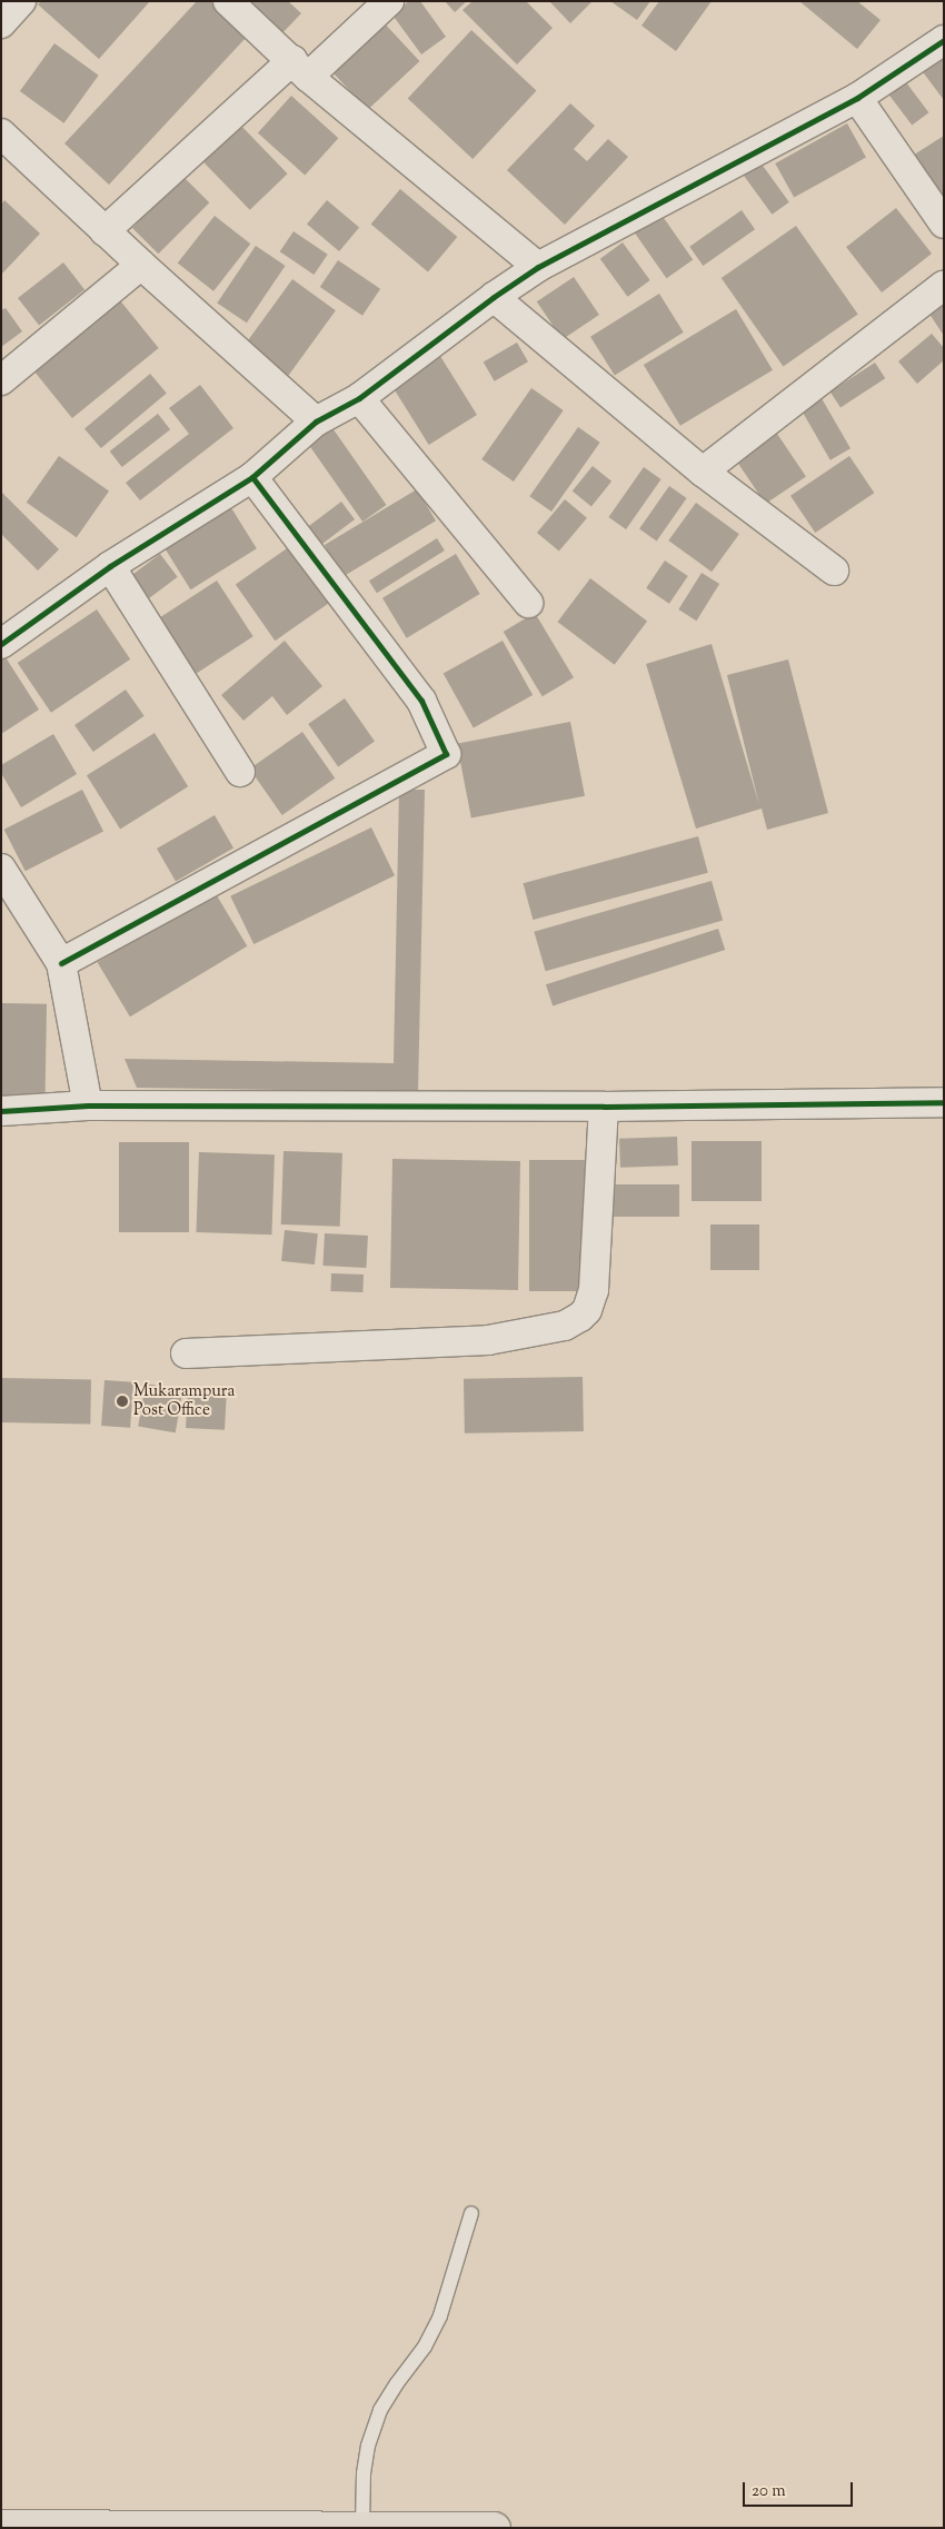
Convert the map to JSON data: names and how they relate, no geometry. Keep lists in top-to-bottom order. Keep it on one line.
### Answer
{"places":["Mukarampura Post Office"],"scale_bar":"20 m"}
